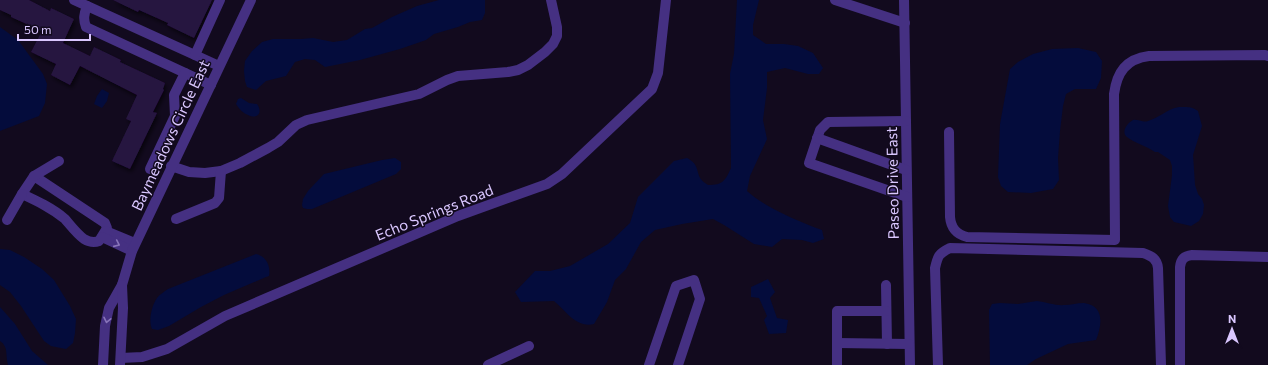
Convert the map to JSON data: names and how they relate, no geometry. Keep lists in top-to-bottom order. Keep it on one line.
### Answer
{"streets":{"street":["Baymeadows Circle East","Paseo Drive East","Echo Springs Road"]},"crossings":[["Baymeadows Circle East","Echo Springs Road"]],"scale_bar":"50 m","north":"top"}
